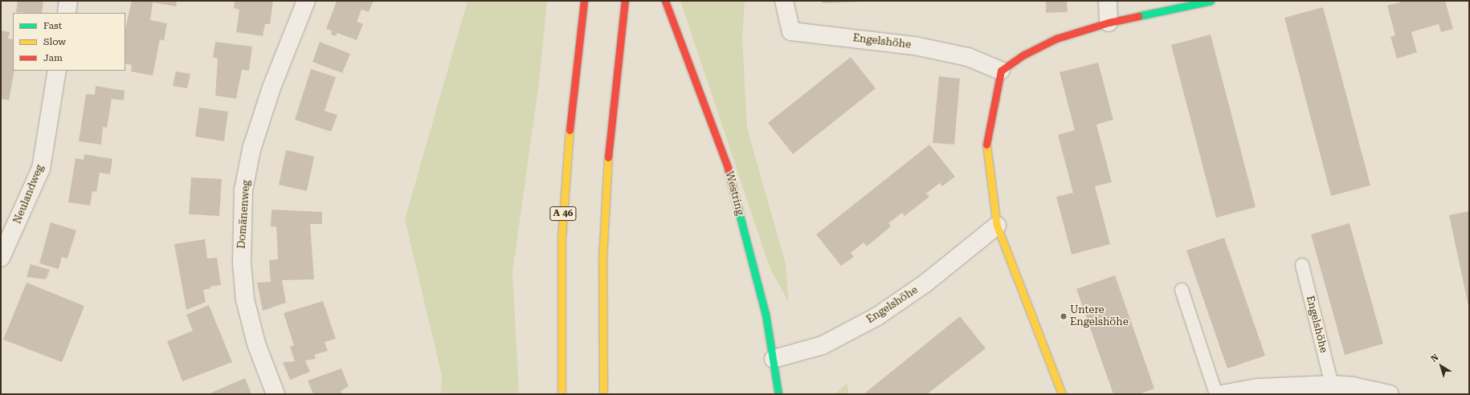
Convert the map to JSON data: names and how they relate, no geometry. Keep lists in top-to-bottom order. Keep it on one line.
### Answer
{"streets":{"main road":["Westring","A 46"],"street":["Engelshöhe","Neulandweg","Domänenweg"]},"crossings":[["Engelshöhe","Westring"]],"places":["Untere Engelshöhe"],"legend":["Fast","Slow","Jam"],"north":"top left"}
